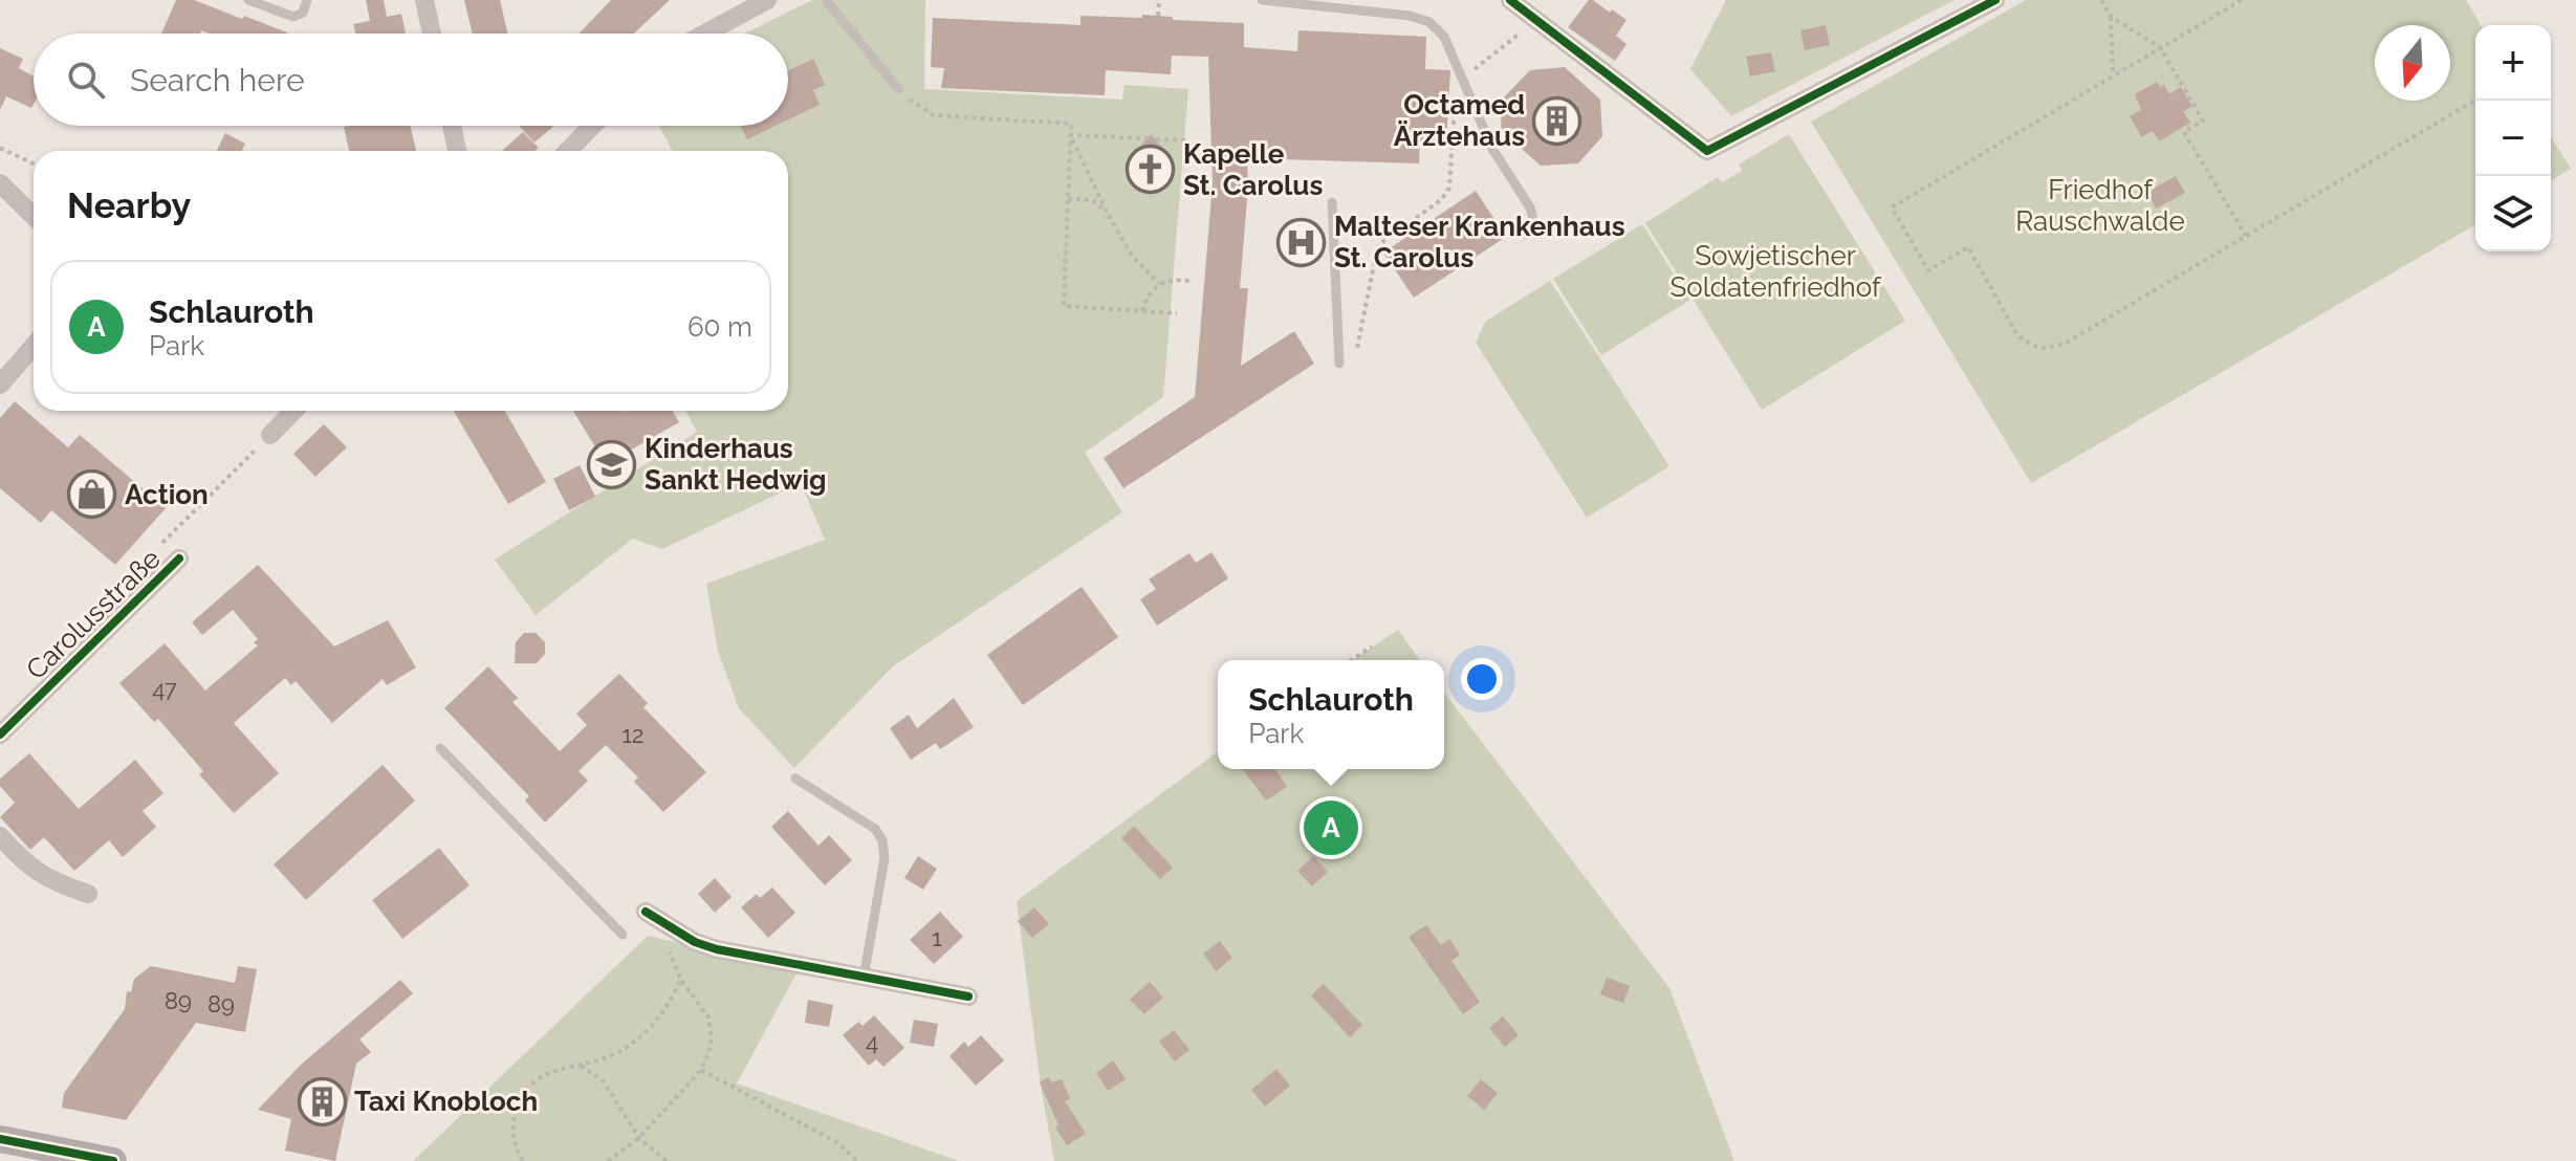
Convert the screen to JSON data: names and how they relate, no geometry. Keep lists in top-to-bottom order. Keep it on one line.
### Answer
{"streets":{"street":["Carolusstraße"]},"parks":["Friedhof Rauschwalde","Sowjetischer Soldatenfriedhof"],"places":{"building":["Octamed Ärztehaus","Taxi Knobloch"],"church":["Kapelle St. Carolus"],"hospital":["Malteser Krankenhaus St. Carolus"],"school or university":["Kinderhaus Sankt Hedwig"],"shop":["Action"]},"house_numbers":["47","12","1","89","89","4"],"north":"bottom","page":{"map_buttons":["+","−"],"search":"Search here","heading":"Nearby","list":[{"mark":"A","name":"Schlauroth","note":"Park","value":"60 m"}],"popup":["Schlauroth","Park"],"pins":"A"}}
